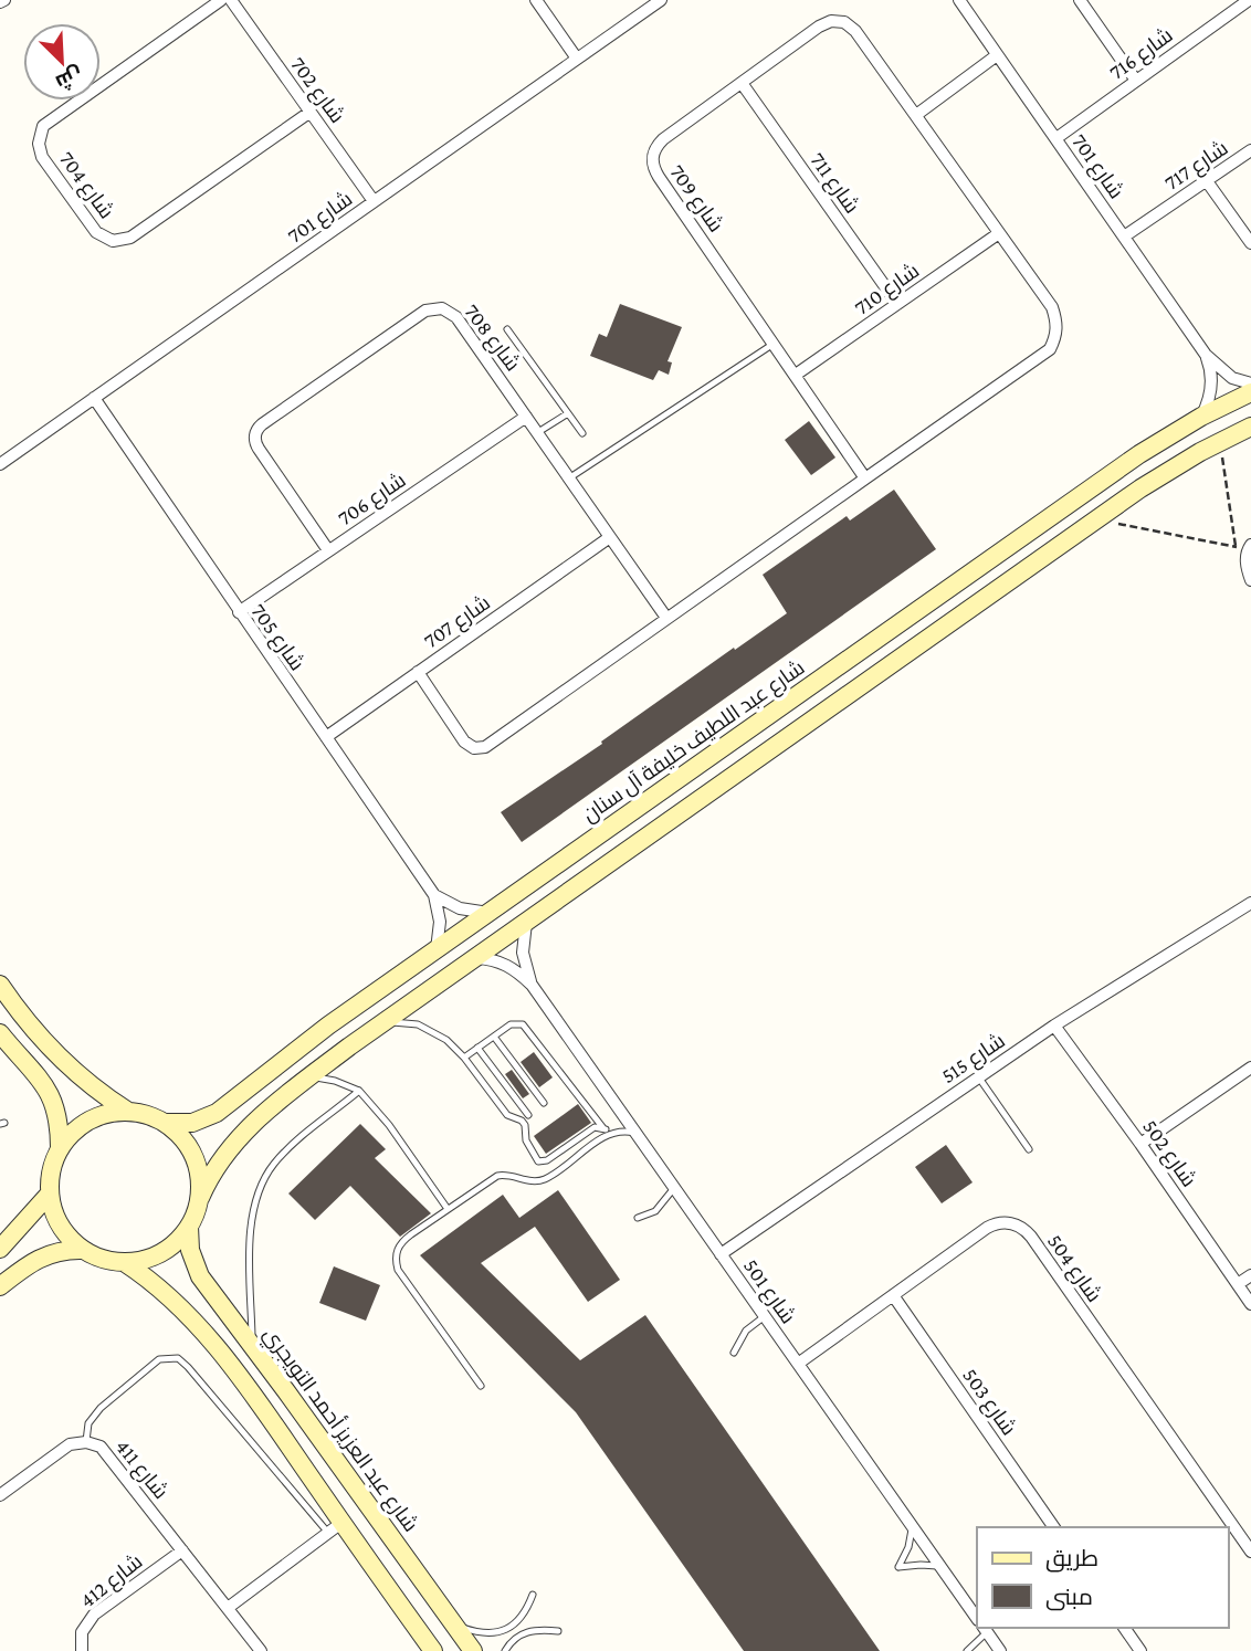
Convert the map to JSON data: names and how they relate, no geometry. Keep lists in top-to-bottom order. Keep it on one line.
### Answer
{"streets":{"street":["شارع 716","شارع 702","شارع 717","شارع 701","شارع 711","شارع 704","شارع 709","شارع 710","شارع 708","شارع 706","شارع 707","شارع 705","شارع عبد اللطيف خليفة آل سنان","شارع 515","شارع 502","شارع 504","شارع 501","شارع 503","شارع عبد العزيز أحمد التويجري","شارع 411","شارع 412"]},"crossings":[["شارع 716","شارع 701"],["شارع 702","شارع 701"],["شارع 702","شارع 704"],["شارع 717","شارع 701"],["شارع 701","شارع 705"],["شارع 701","شارع عبد اللطيف خليفة آل سنان"],["شارع 711","شارع 709"],["شارع 711","شارع 710"],["شارع 709","شارع 710"],["شارع 709","شارع 708"],["شارع 709","شارع 707"],["شارع 708","شارع 706"],["شارع 708","شارع 707"],["شارع 706","شارع 705"],["شارع 707","شارع 705"],["شارع 705","شارع عبد اللطيف خليفة آل سنان"],["شارع عبد اللطيف خليفة آل سنان","شارع عبد العزيز أحمد التويجري"],["شارع 515","شارع 502"],["شارع 515","شارع 501"],["شارع 504","شارع 501"],["شارع 504","شارع 503"],["شارع 411","شارع 412"]],"legend":["طريق","مبنى"],"north":"bottom right"}
